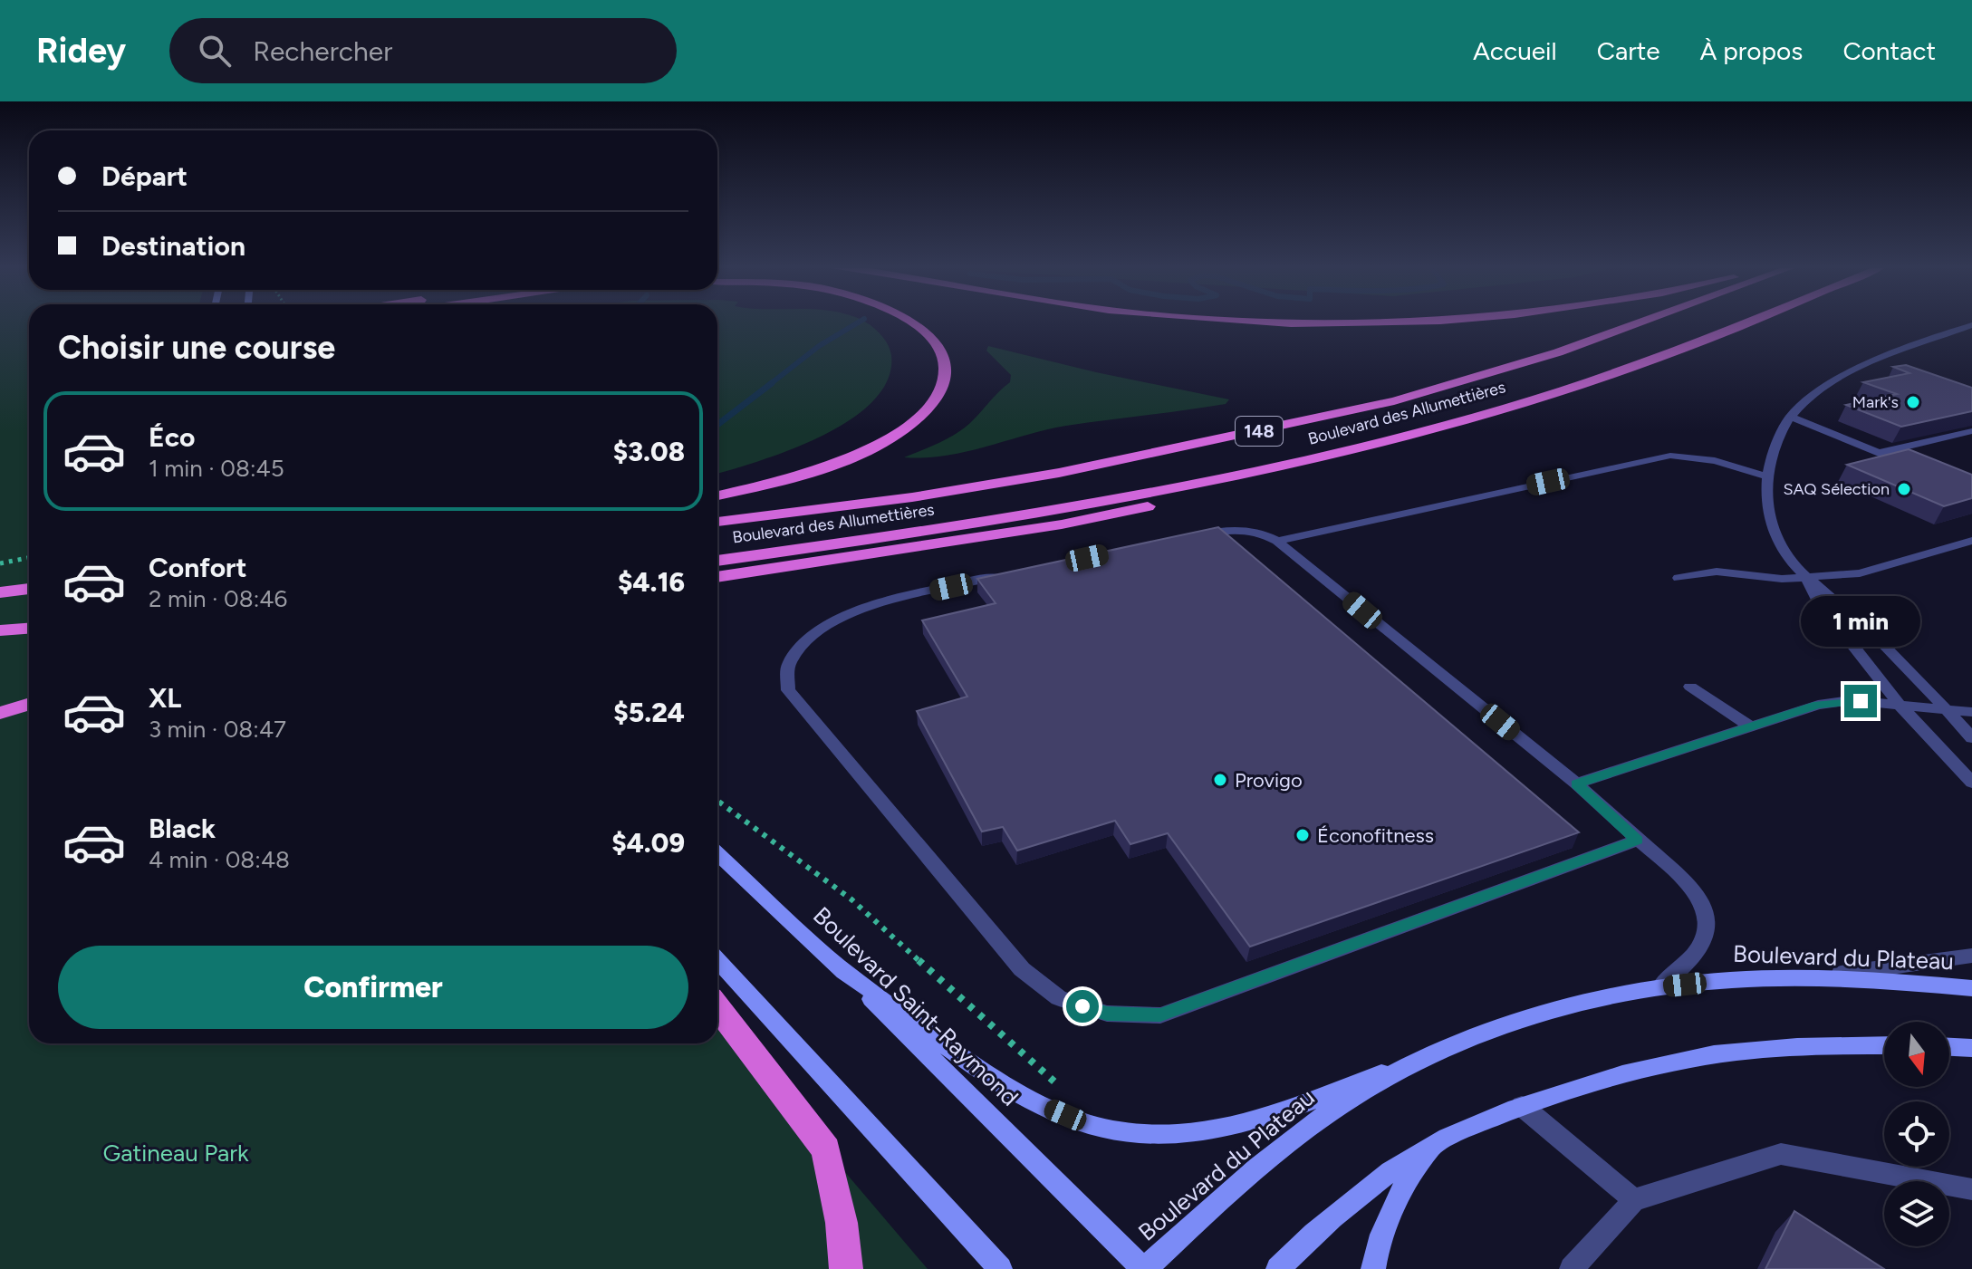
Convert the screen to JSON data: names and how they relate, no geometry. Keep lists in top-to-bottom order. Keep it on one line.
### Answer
{"streets":{"highway":["Boulevard des Allumettières","148"],"main road":["Boulevard du Plateau","Boulevard Saint-Raymond"]},"crossings":[["Boulevard du Plateau","Boulevard Saint-Raymond"]],"parks":["Gatineau Park"],"places":["Mark's","SAQ Sélection","Provigo","Éconofitness"],"north":"bottom","page":{"header":"Ridey","search":"Rechercher","nav":["Accueil","Carte","À propos","Contact"],"banner":["Départ","Destination"],"heading":"Choisir une course","list":[{"name":"Éco","note":"1 min · 08:45","value":"$3.08"},{"name":"Confort","note":"2 min · 08:46","value":"$4.16"},{"name":"XL","note":"3 min · 08:47","value":"$5.24"},{"name":"Black","note":"4 min · 08:48","value":"$4.09"}],"bubble":"1 min","buttons":"Confirmer"}}
